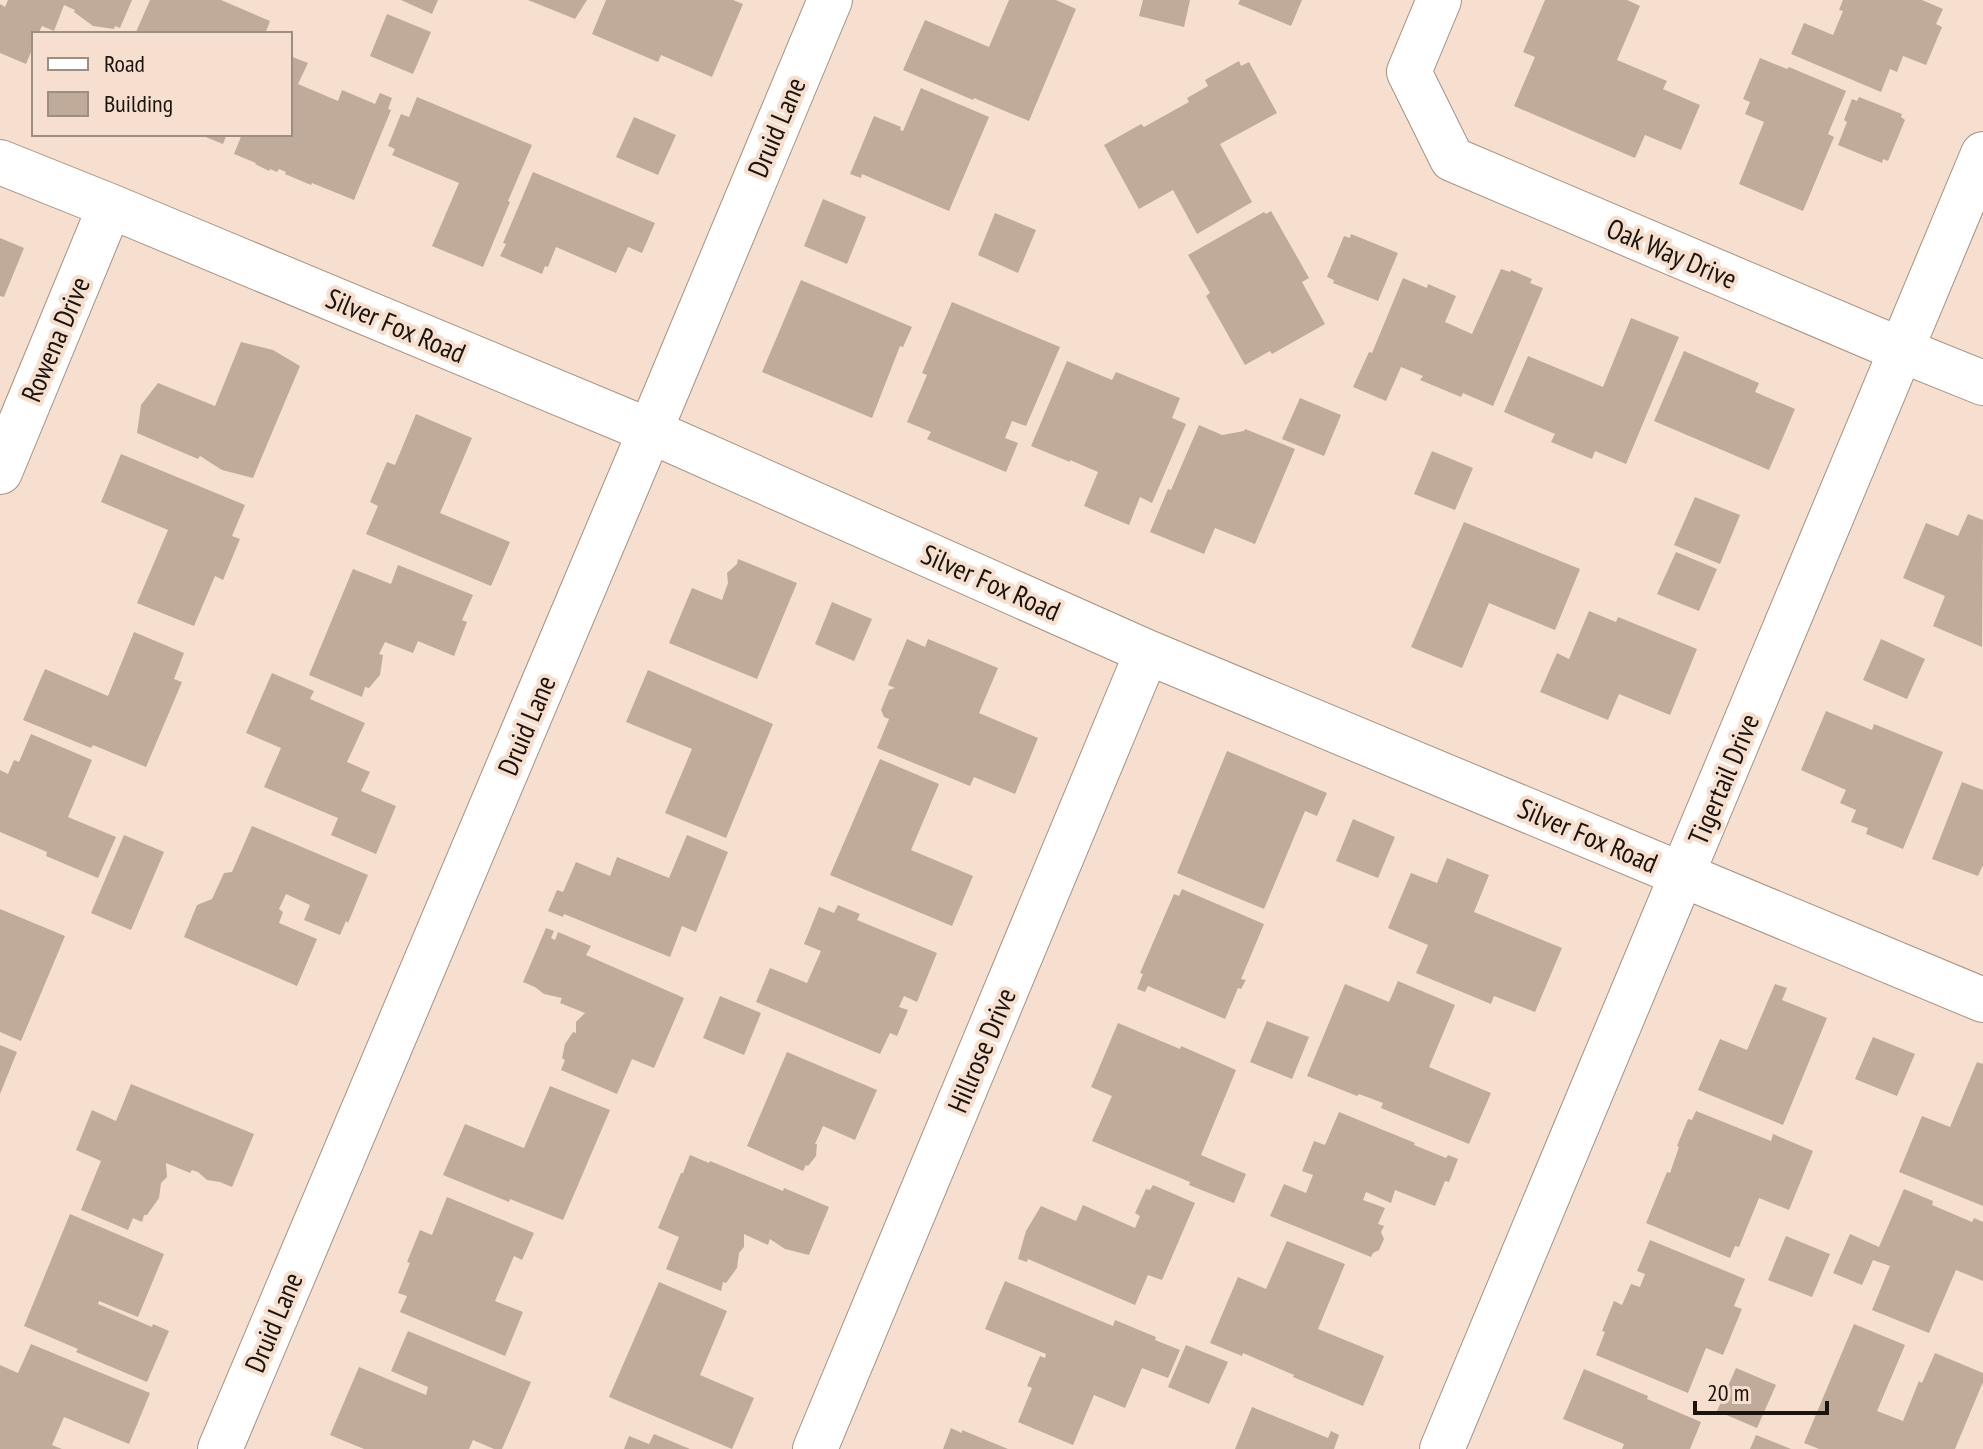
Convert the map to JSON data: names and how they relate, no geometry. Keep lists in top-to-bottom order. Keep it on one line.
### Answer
{"streets":{"street":["Druid Lane","Oak Way Drive","Silver Fox Road","Rowena Drive","Tigertail Drive","Hillrose Drive"]},"crossings":[["Druid Lane","Silver Fox Road"],["Oak Way Drive","Tigertail Drive"],["Silver Fox Road","Rowena Drive"],["Silver Fox Road","Tigertail Drive"],["Silver Fox Road","Hillrose Drive"]],"legend":["Road","Building"],"scale_bar":"20 m"}
